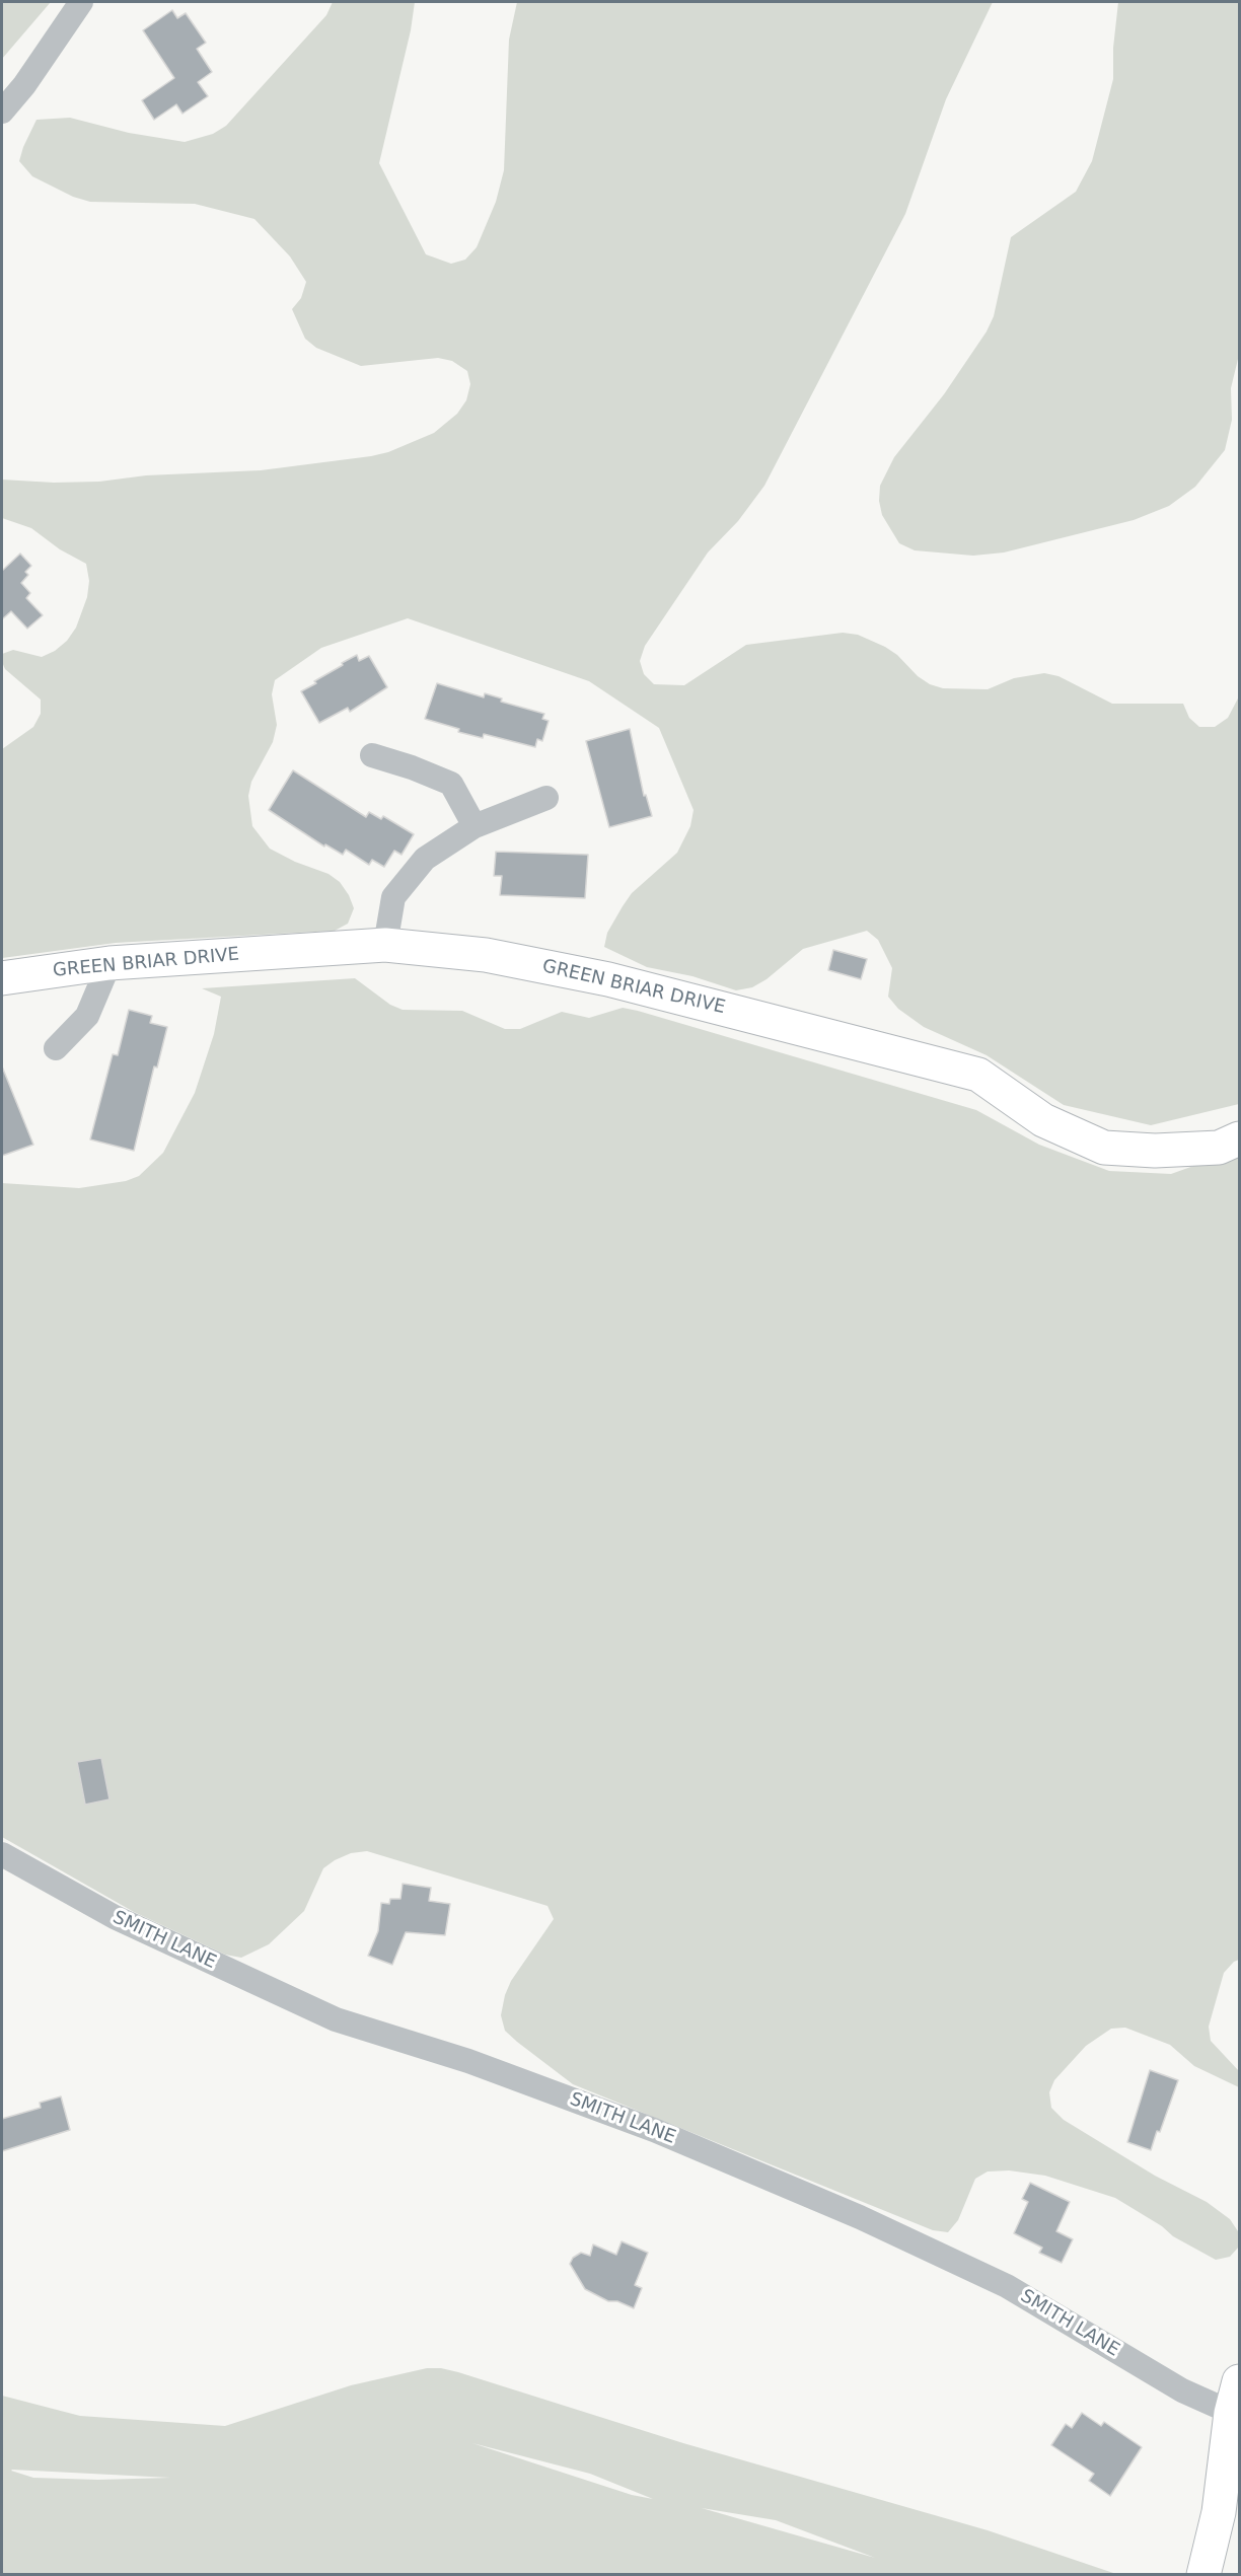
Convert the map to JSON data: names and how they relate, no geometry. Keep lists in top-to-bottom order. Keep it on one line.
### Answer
{"streets":{"street":["GREEN BRIAR DRIVE","SMITH LANE"]}}
